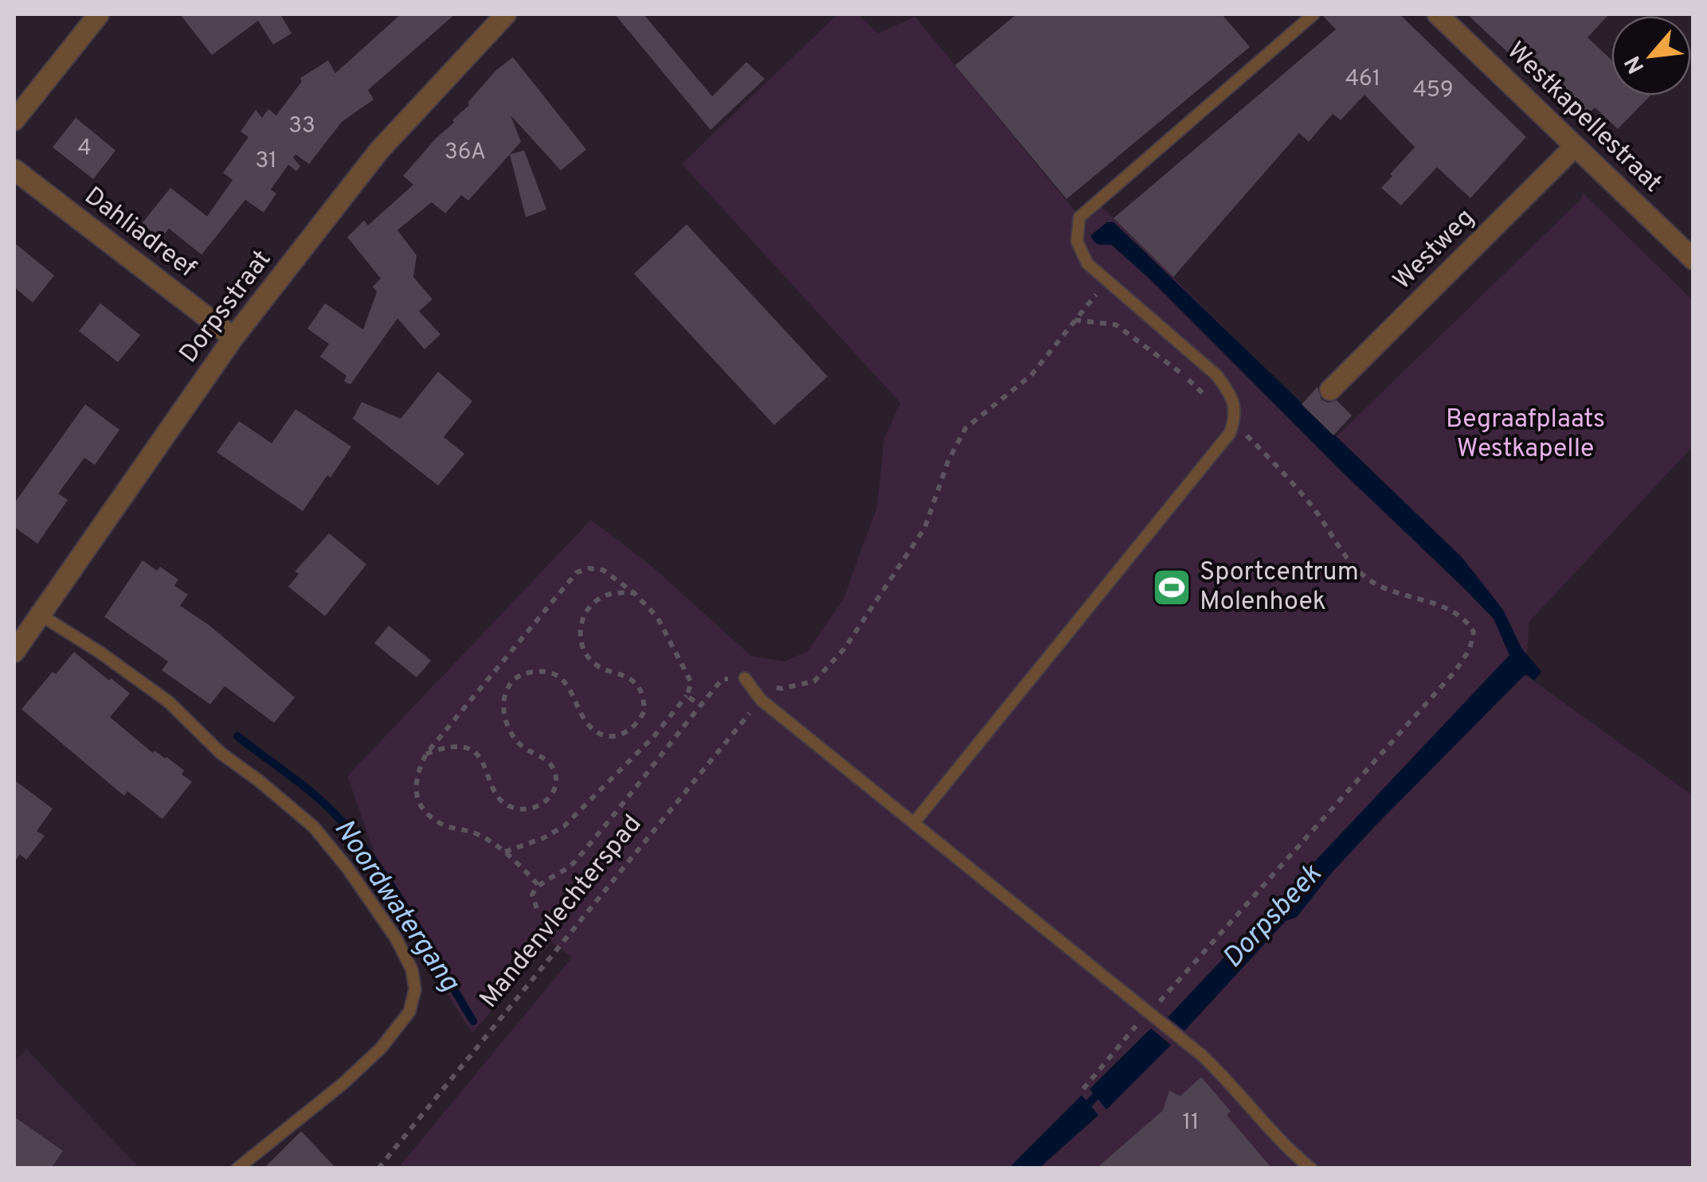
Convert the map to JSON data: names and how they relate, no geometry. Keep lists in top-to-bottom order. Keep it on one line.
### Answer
{"streets":{"street":["Westkapellestraat","Dahliadreef","Westweg","Dorpsstraat"],"path":["Mandenvlechterspad"]},"crossings":[["Westkapellestraat","Westweg"],["Dahliadreef","Dorpsstraat"]],"water":["Noordwatergang","Dorpsbeek"],"parks":["Begraafplaats Westkapelle"],"places":{"sports":["Sportcentrum Molenhoek"]},"house_numbers":["461","459","33","4","36A","31","11"],"north":"bottom left"}
